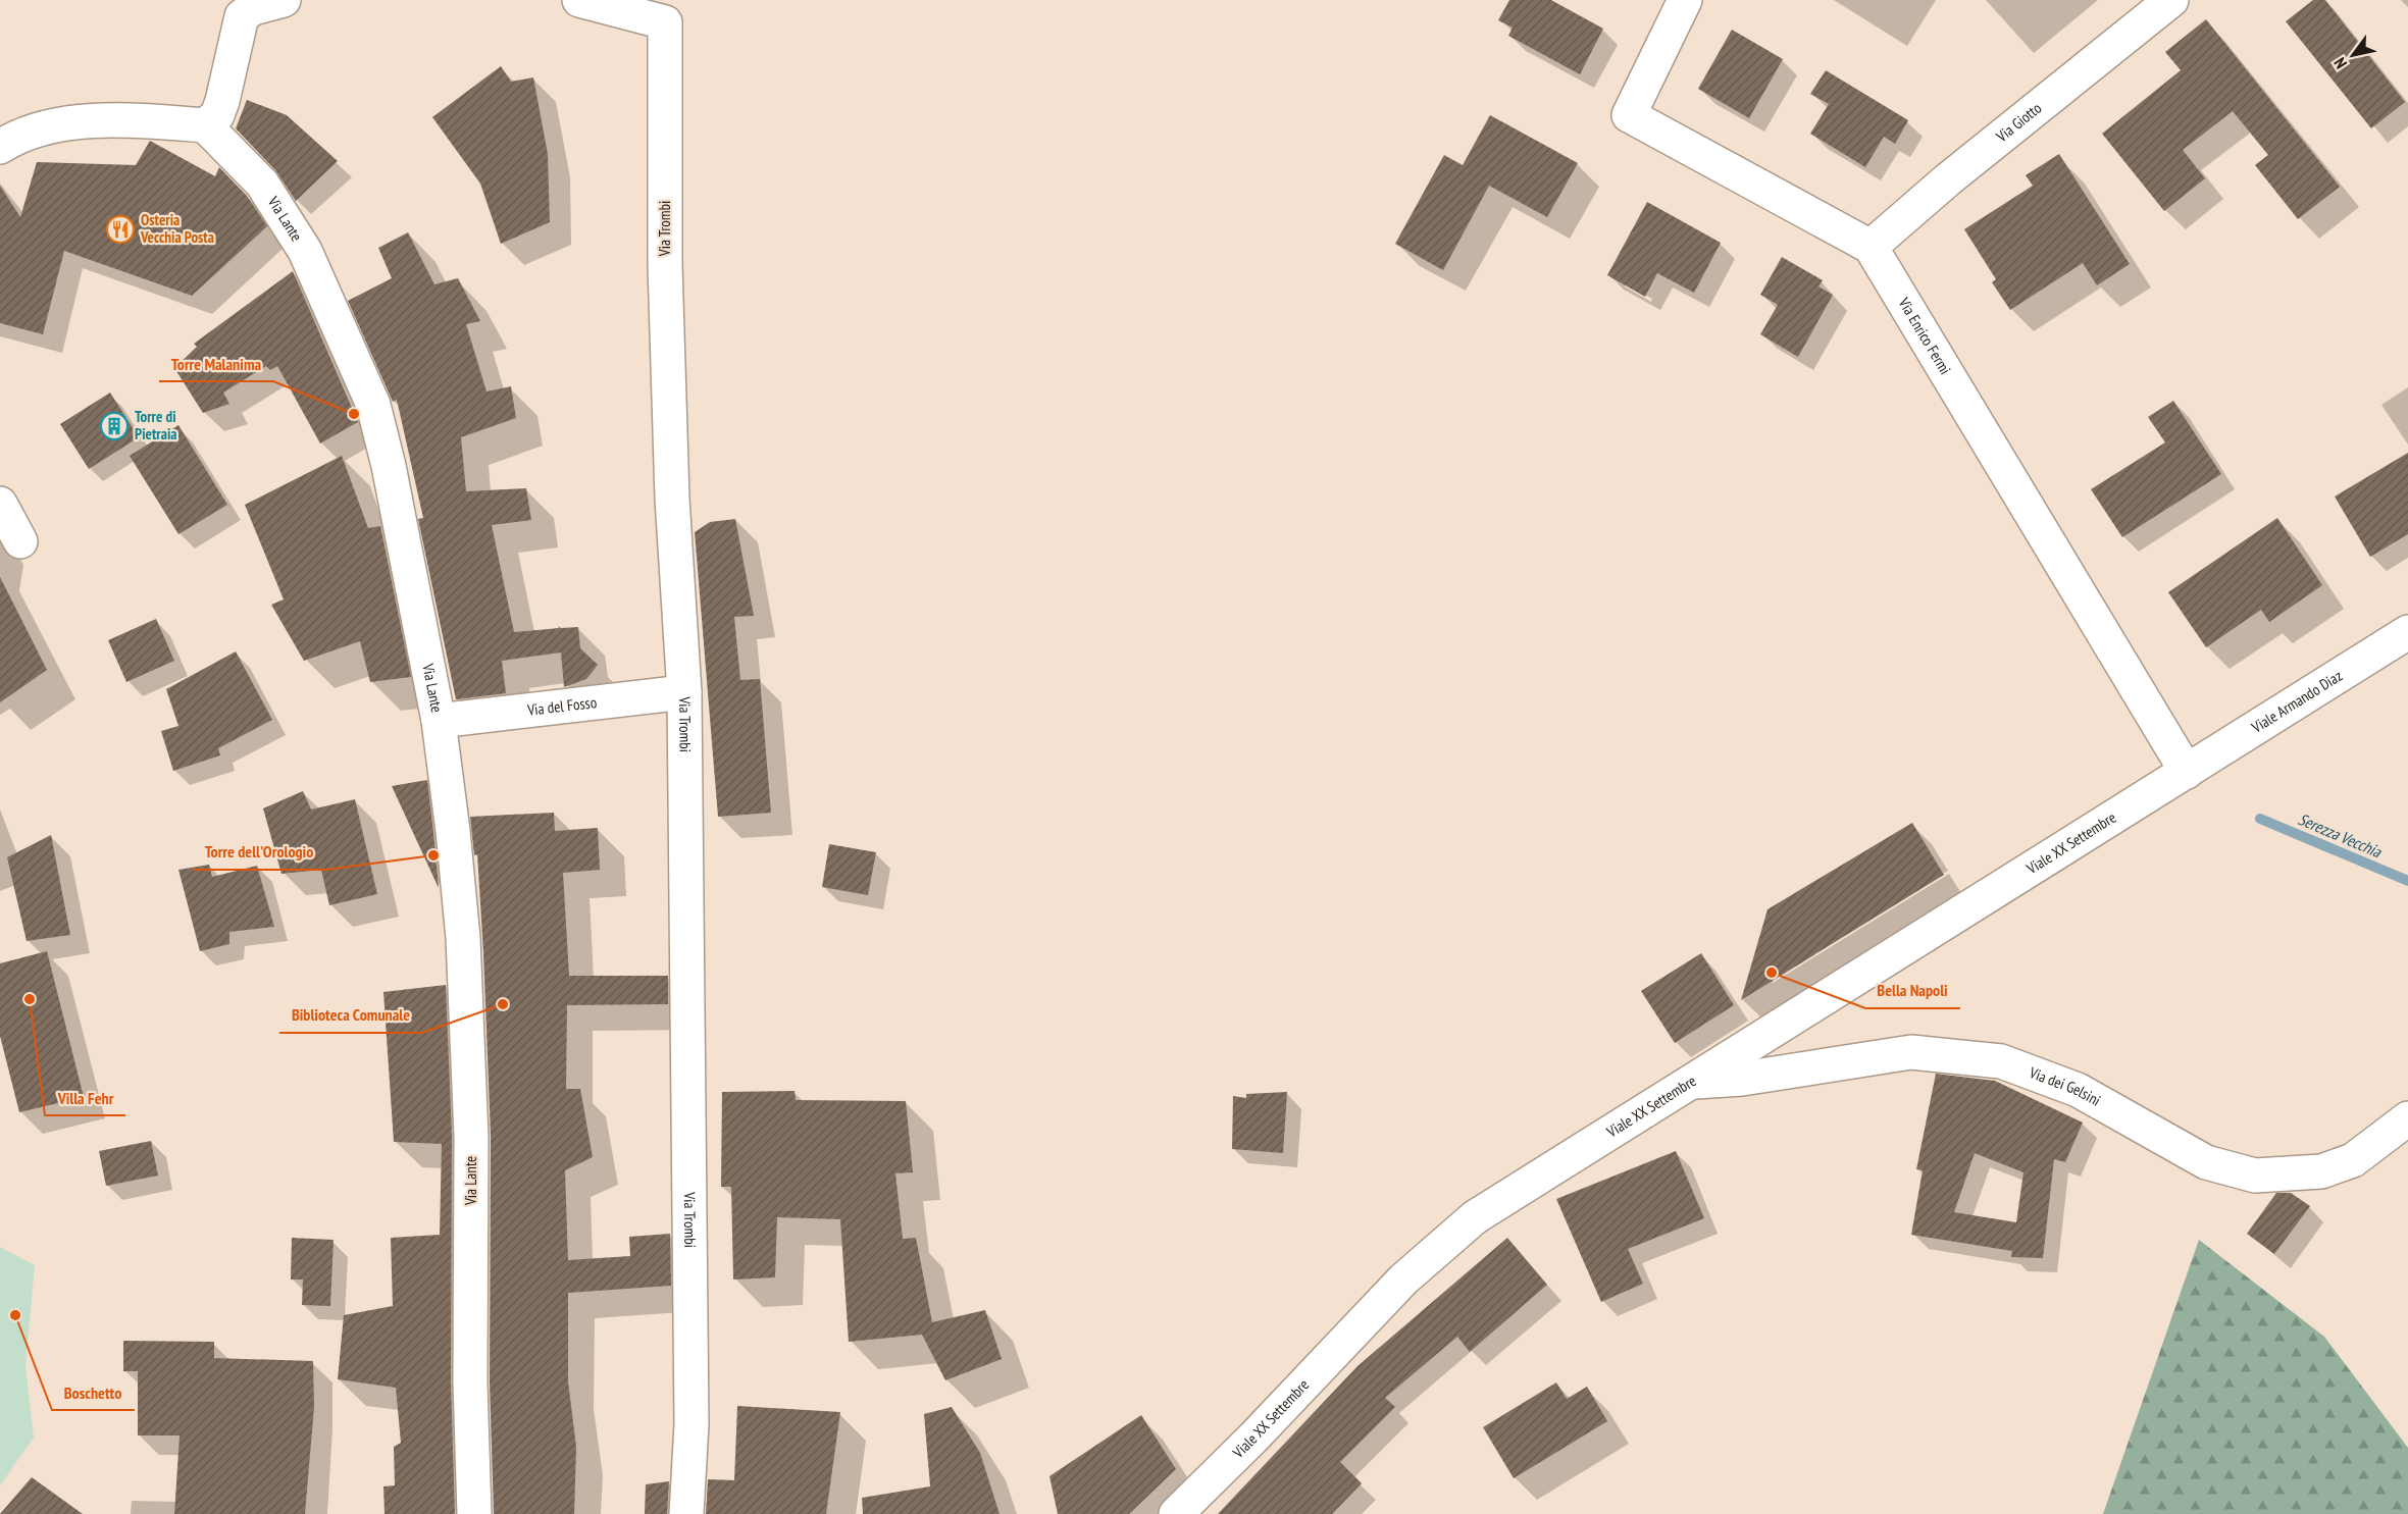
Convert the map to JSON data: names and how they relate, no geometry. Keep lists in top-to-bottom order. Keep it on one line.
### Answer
{"streets":{"street":["Via Giotto","Via Lante","Via Trombi","Via Enrico Fermi","Viale Armando Diaz","Via del Fosso","Viale XX Settembre","Via dei Gelsini"]},"crossings":[["Via Giotto","Via Enrico Fermi"],["Via Lante","Via del Fosso"],["Via Trombi","Via del Fosso"],["Via Enrico Fermi","Viale Armando Diaz"],["Via Enrico Fermi","Viale XX Settembre"],["Viale Armando Diaz","Viale XX Settembre"],["Viale XX Settembre","Via dei Gelsini"]],"water":["Serezza Vecchia"],"places":{"restaurant":["Osteria Vecchia Posta"],"other":["Torre Malanima","Torre dell'Orologio","Bella Napoli","Villa Fehr","Biblioteca Comunale","Boschetto"],"building":["Torre di Pietraia"]},"north":"bottom left"}
